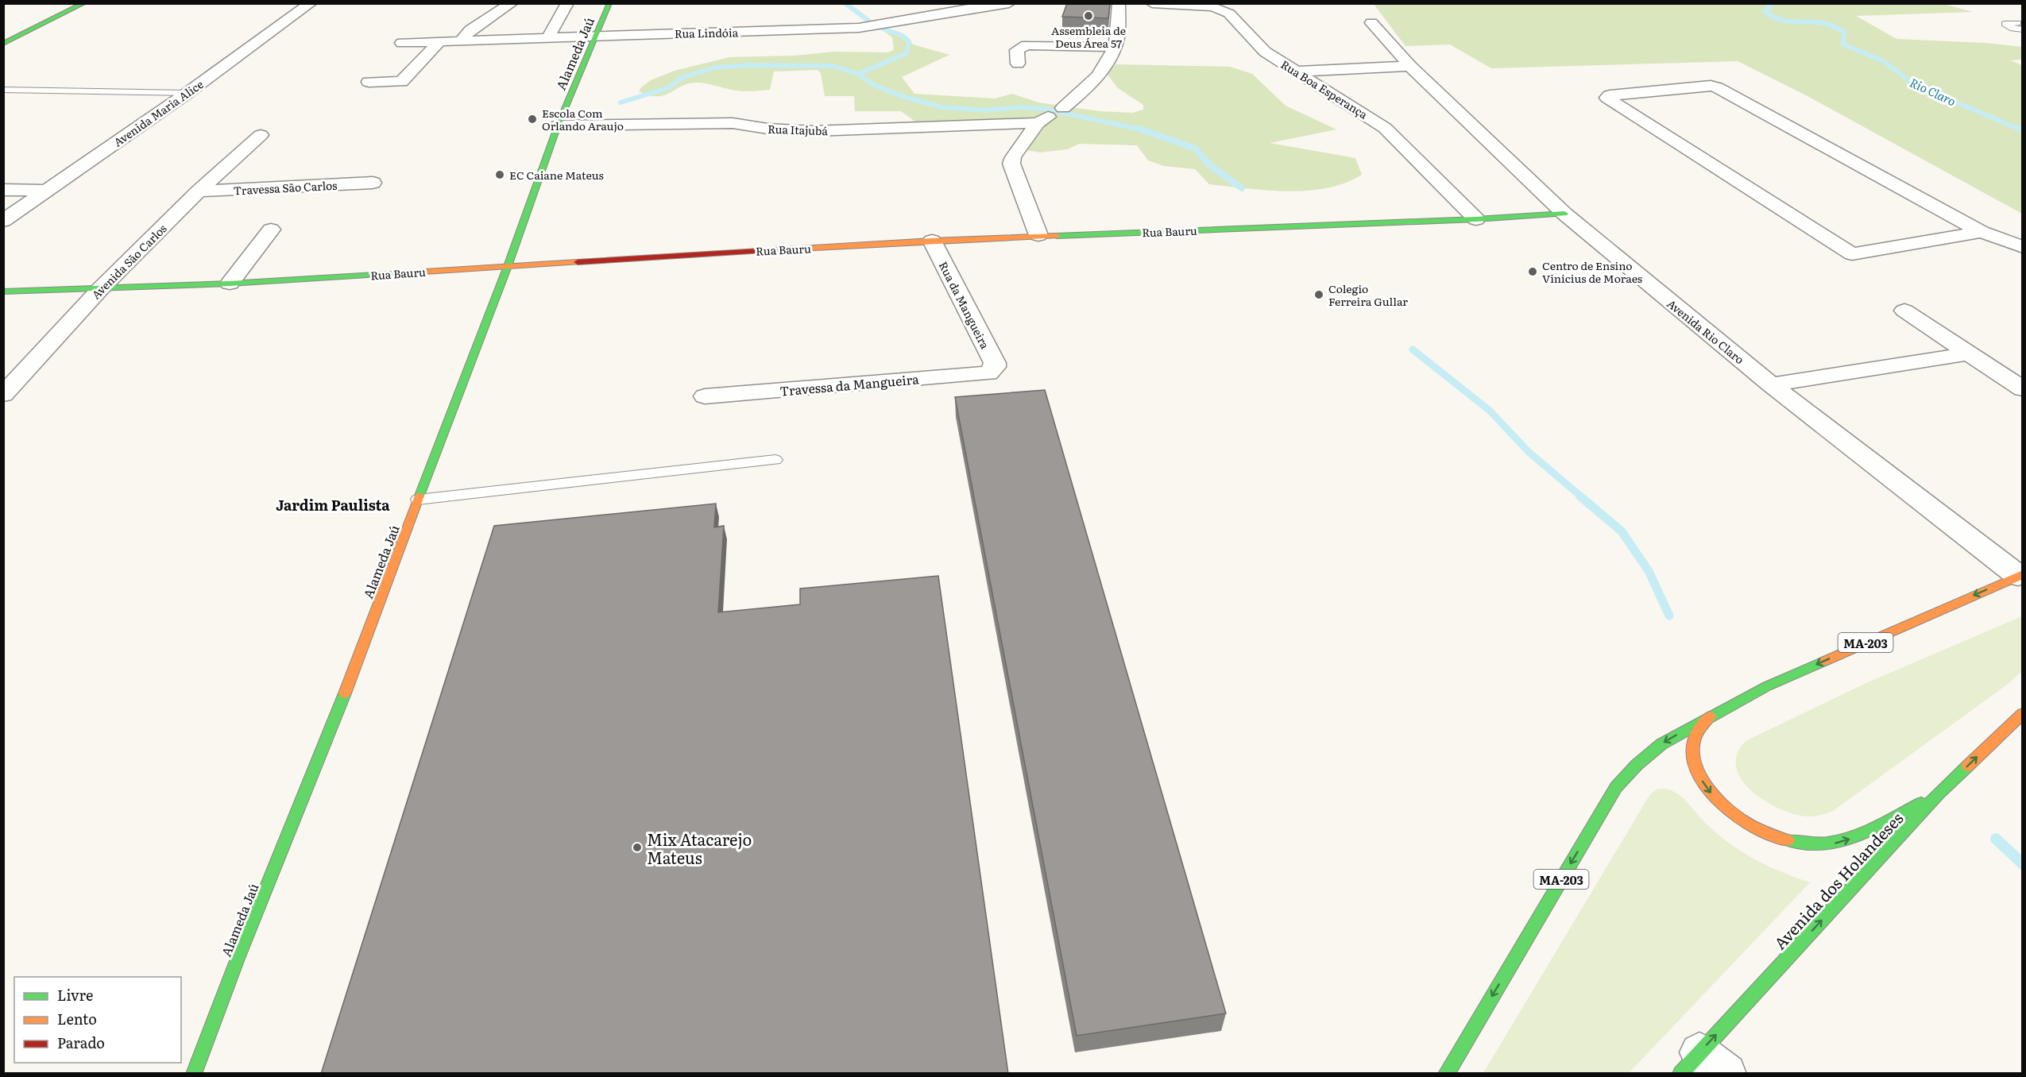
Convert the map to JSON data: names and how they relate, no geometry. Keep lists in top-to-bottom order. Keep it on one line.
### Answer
{"streets":{"main road":["Alameda Jaú","Rua Bauru","MA-203","Avenida dos Holandeses"],"street":["Rua Lindóia","Rua Boa Esperança","Avenida Maria Alice","Rua Itajubá","Travessa São Carlos","Avenida São Carlos","Rua da Mangueira","Avenida Rio Claro","Travessa da Mangueira"]},"crossings":[["Rua Lindóia","Alameda Jaú"],["Alameda Jaú","Rua Itajubá"],["Alameda Jaú","Rua Bauru"],["Rua Boa Esperança","Rua Bauru"],["Travessa São Carlos","Avenida São Carlos"],["Rua Bauru","Avenida São Carlos"],["Rua Bauru","Rua da Mangueira"],["Rua Bauru","Avenida Rio Claro"],["Rua da Mangueira","Travessa da Mangueira"],["Avenida Rio Claro","MA-203"]],"one_way":["Avenida dos Holandeses"],"districts":["Jardim Paulista"],"water":["Rio Claro"],"places":["Assembleia de Deus Área 57","Escola Com Orlando Araujo","EC Caiane Mateus","Centro de Ensino Vinícius de Moraes","Colegio Ferreira Gullar","Mix Atacarejo Mateus"],"legend":["Livre","Lento","Parado"]}
